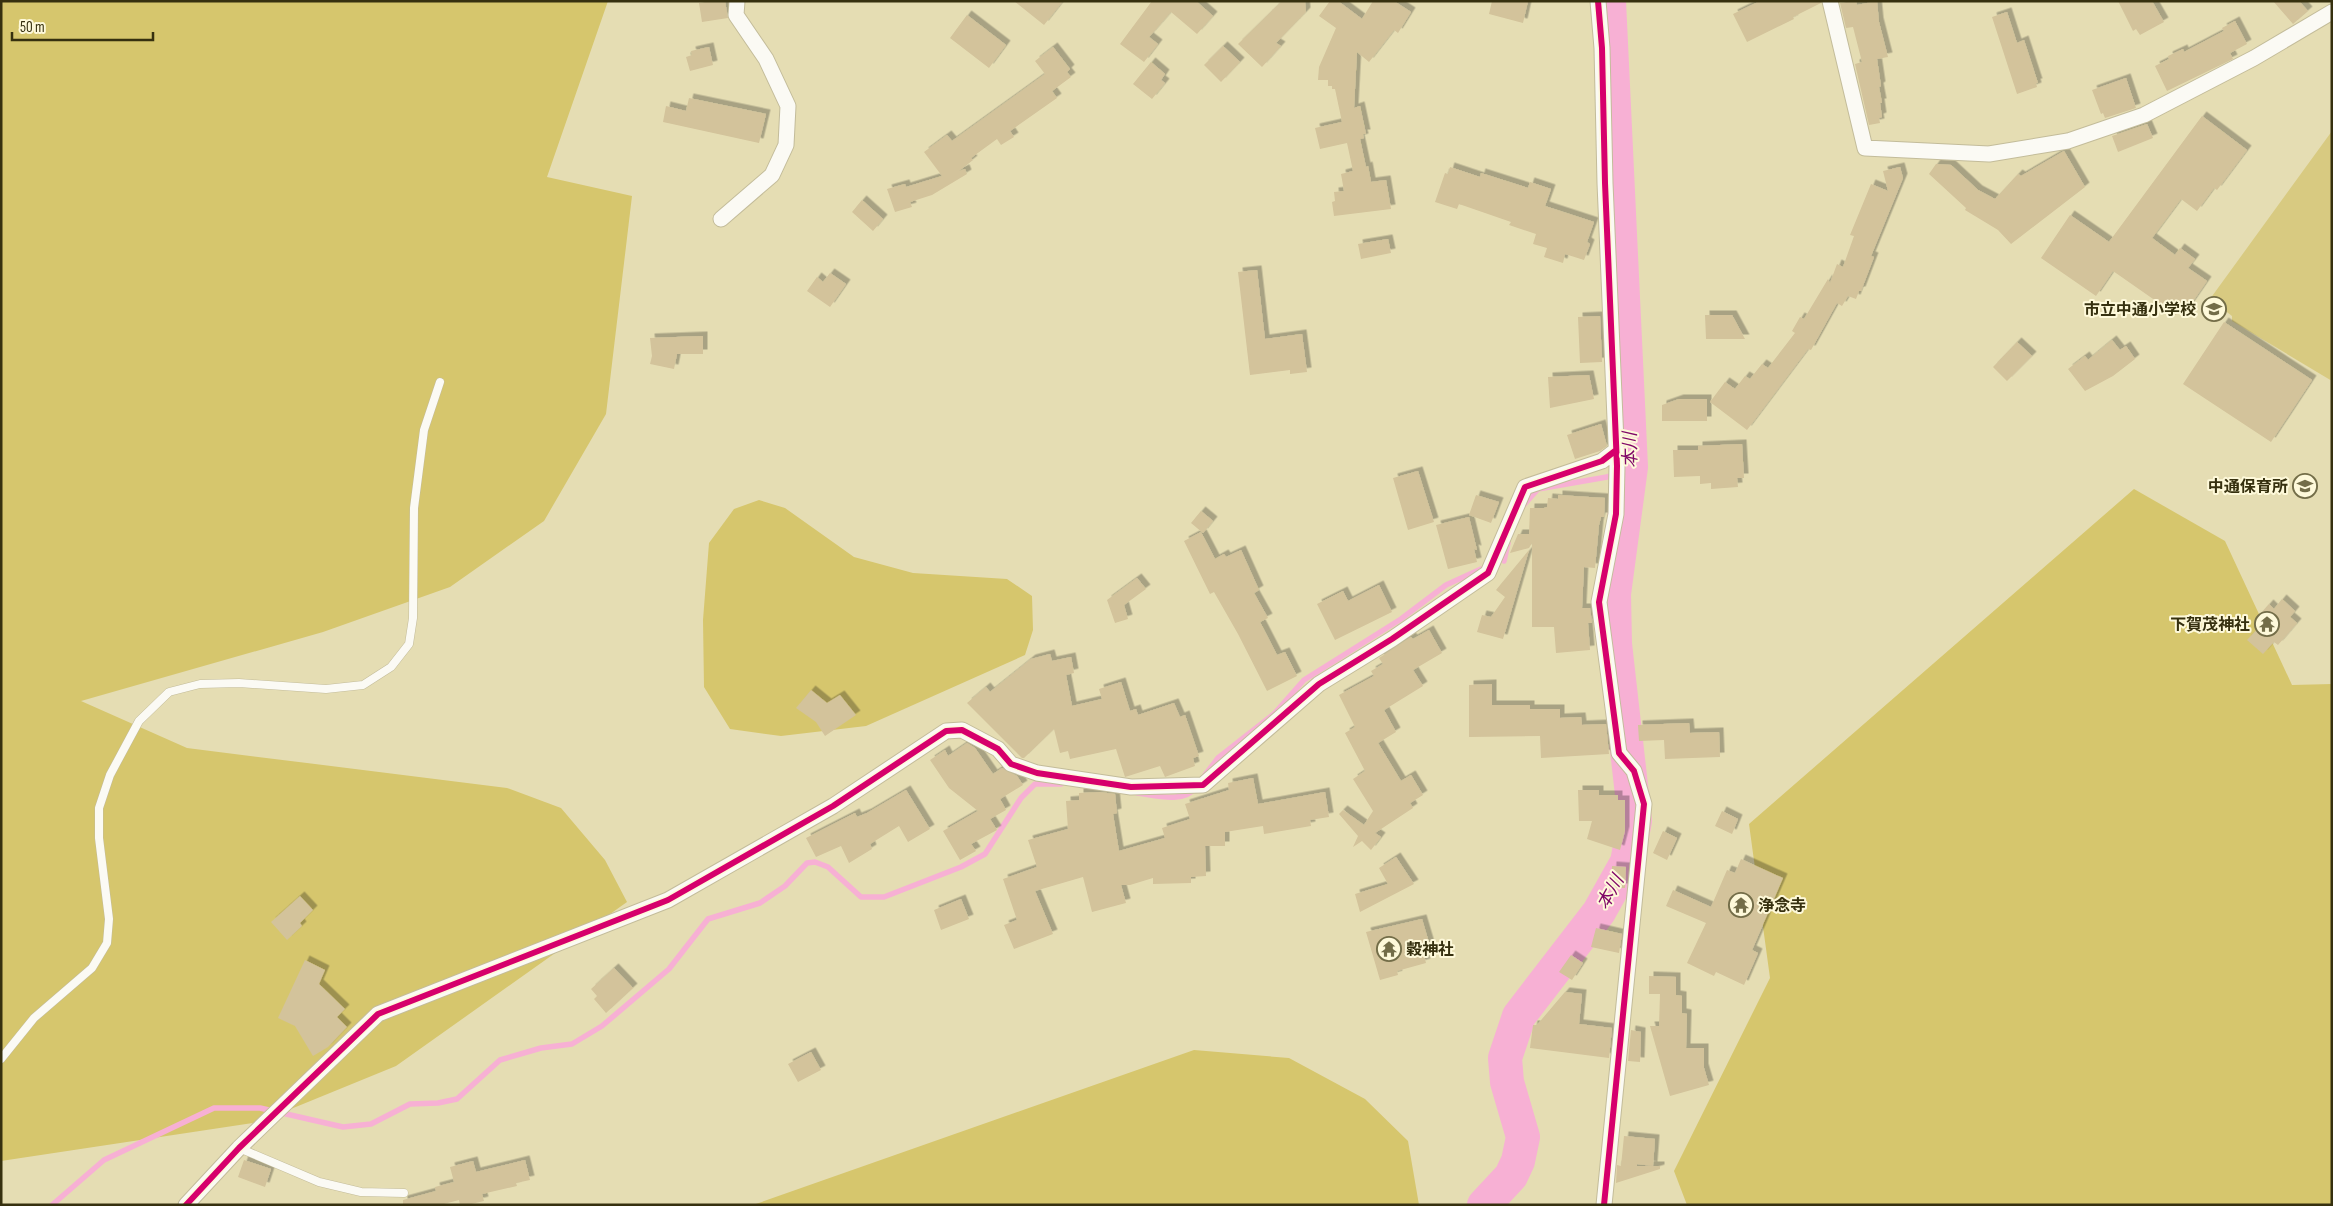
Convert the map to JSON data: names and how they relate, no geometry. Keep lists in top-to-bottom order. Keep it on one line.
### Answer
{"water":["本川"],"places":{"school or university":["市立中通小学校","中通保育所"],"temple":["下賀茂神社","浄念寺","穀神社"]},"scale_bar":"50 m"}
